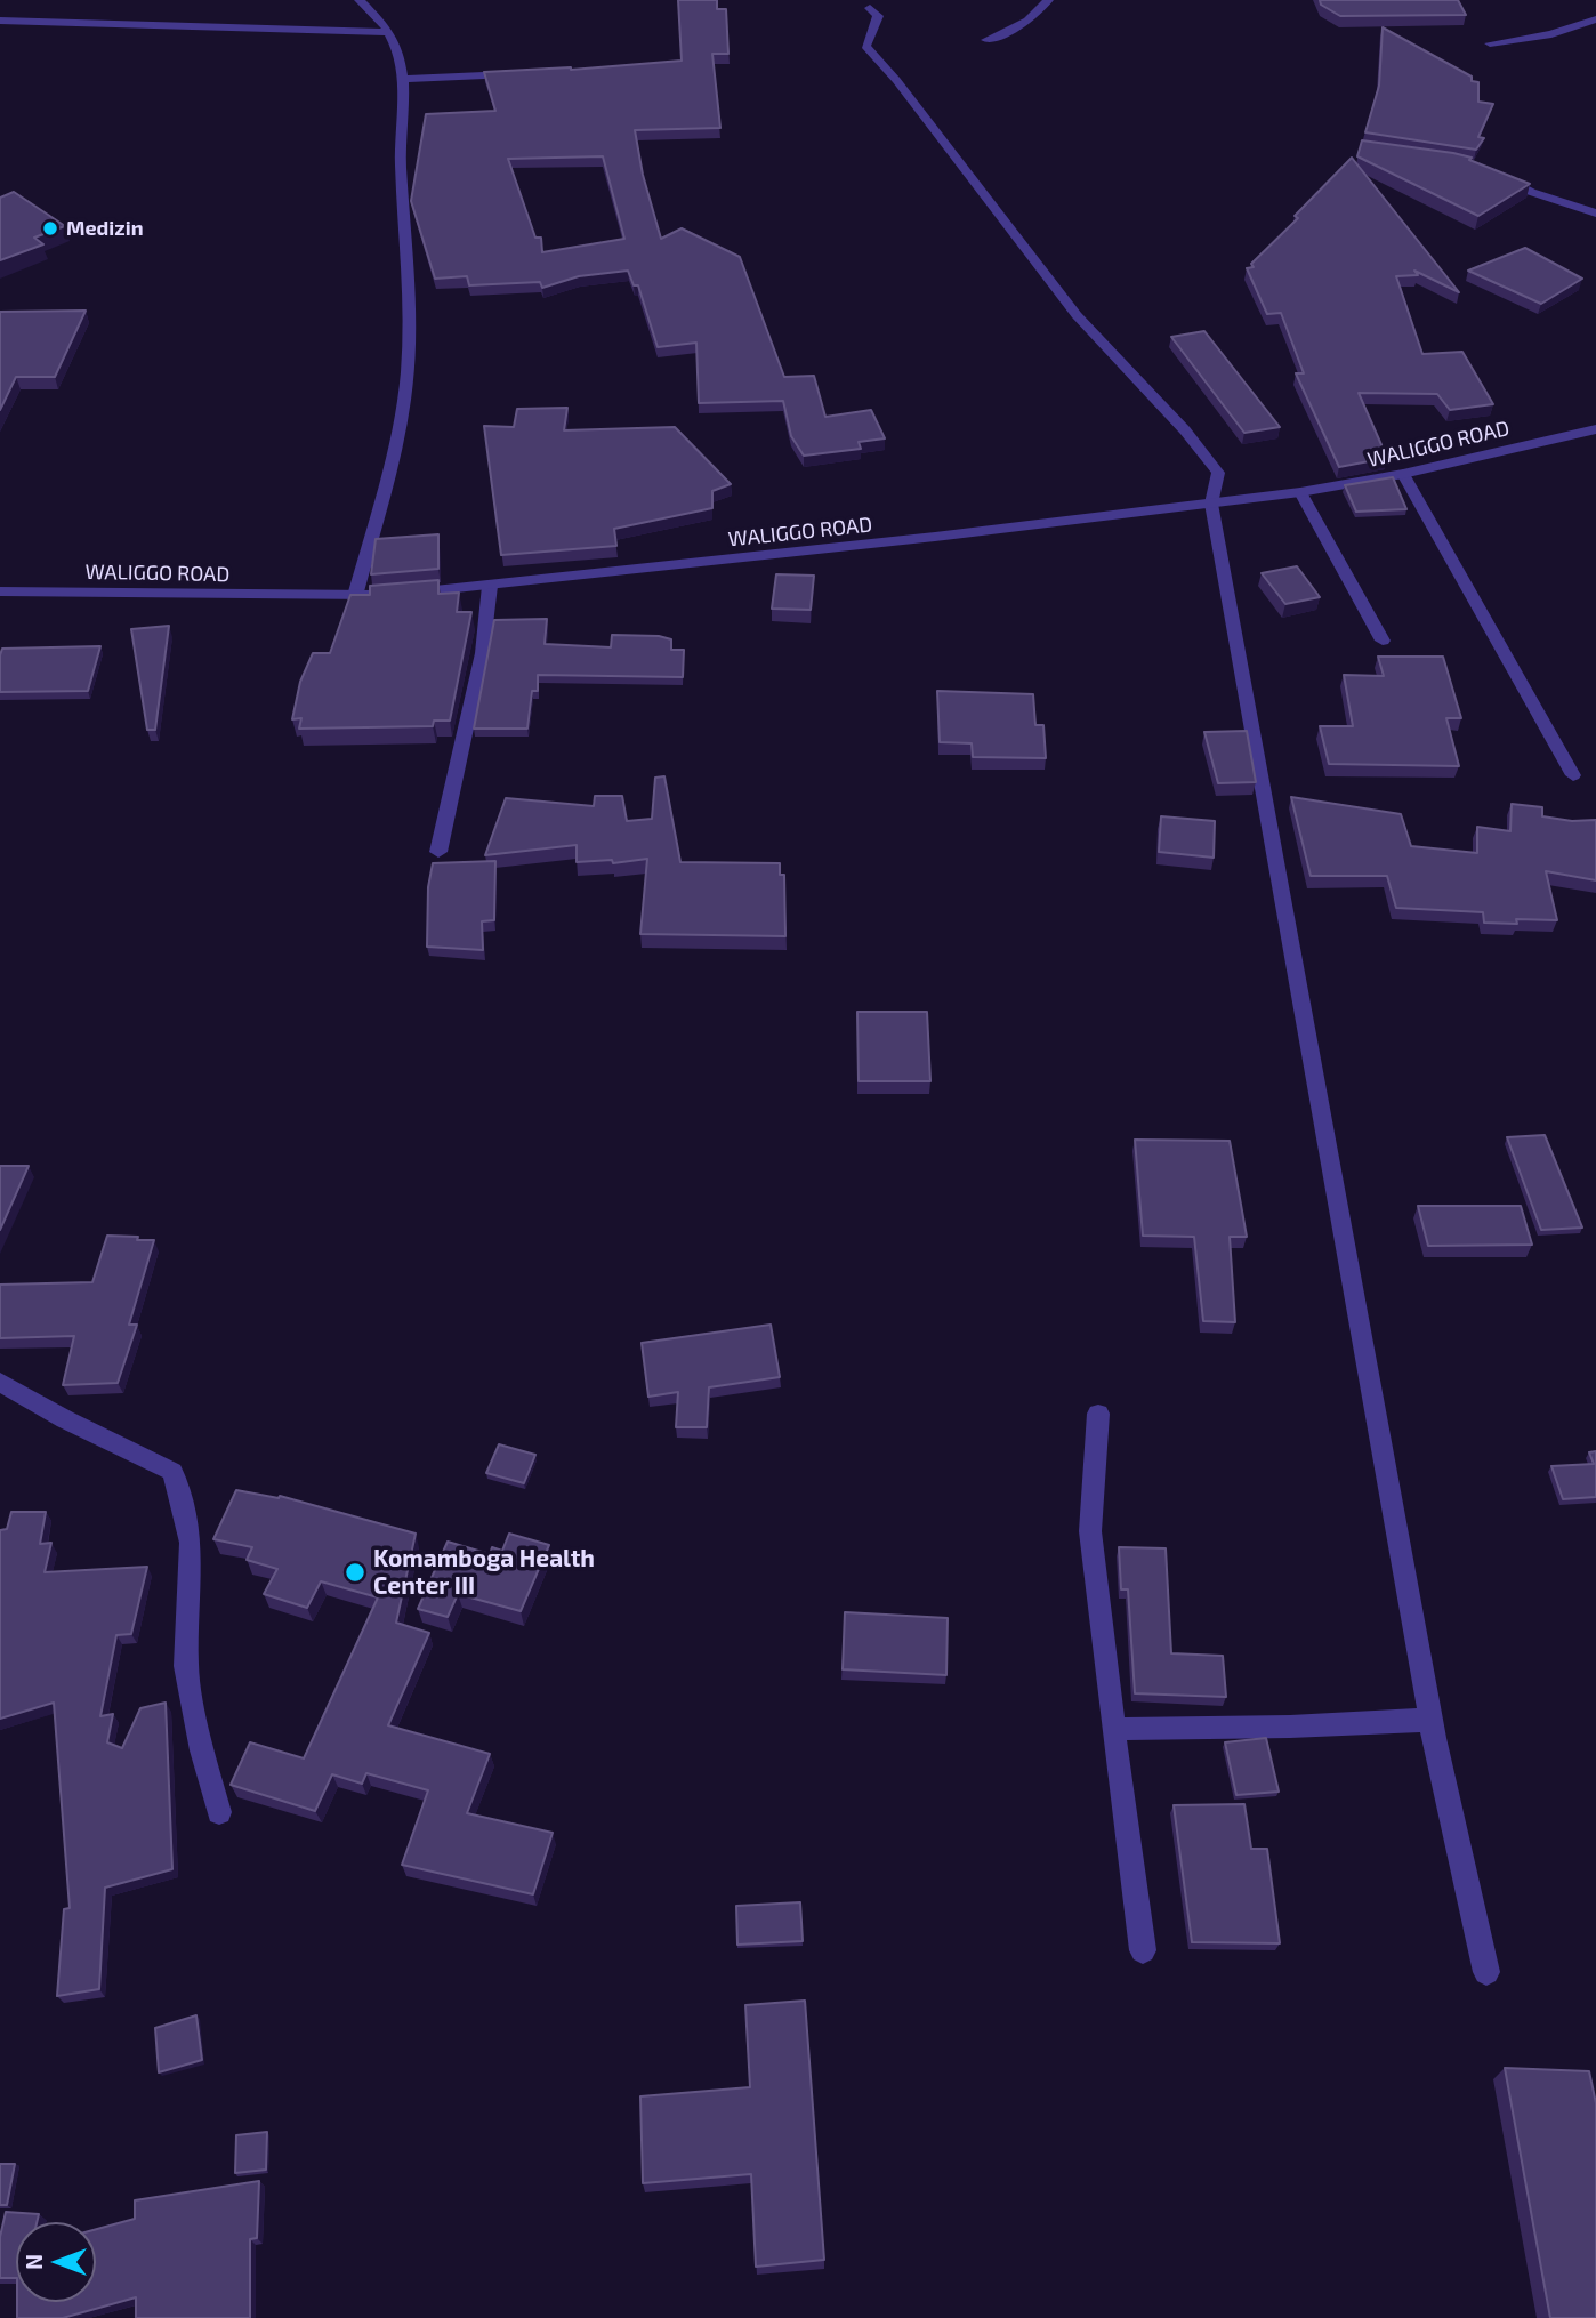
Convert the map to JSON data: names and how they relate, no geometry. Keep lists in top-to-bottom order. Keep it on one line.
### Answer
{"streets":{"street":["WALIGGO ROAD"]},"places":["Medizin","Komamboga Health Center III"],"north":"left"}
